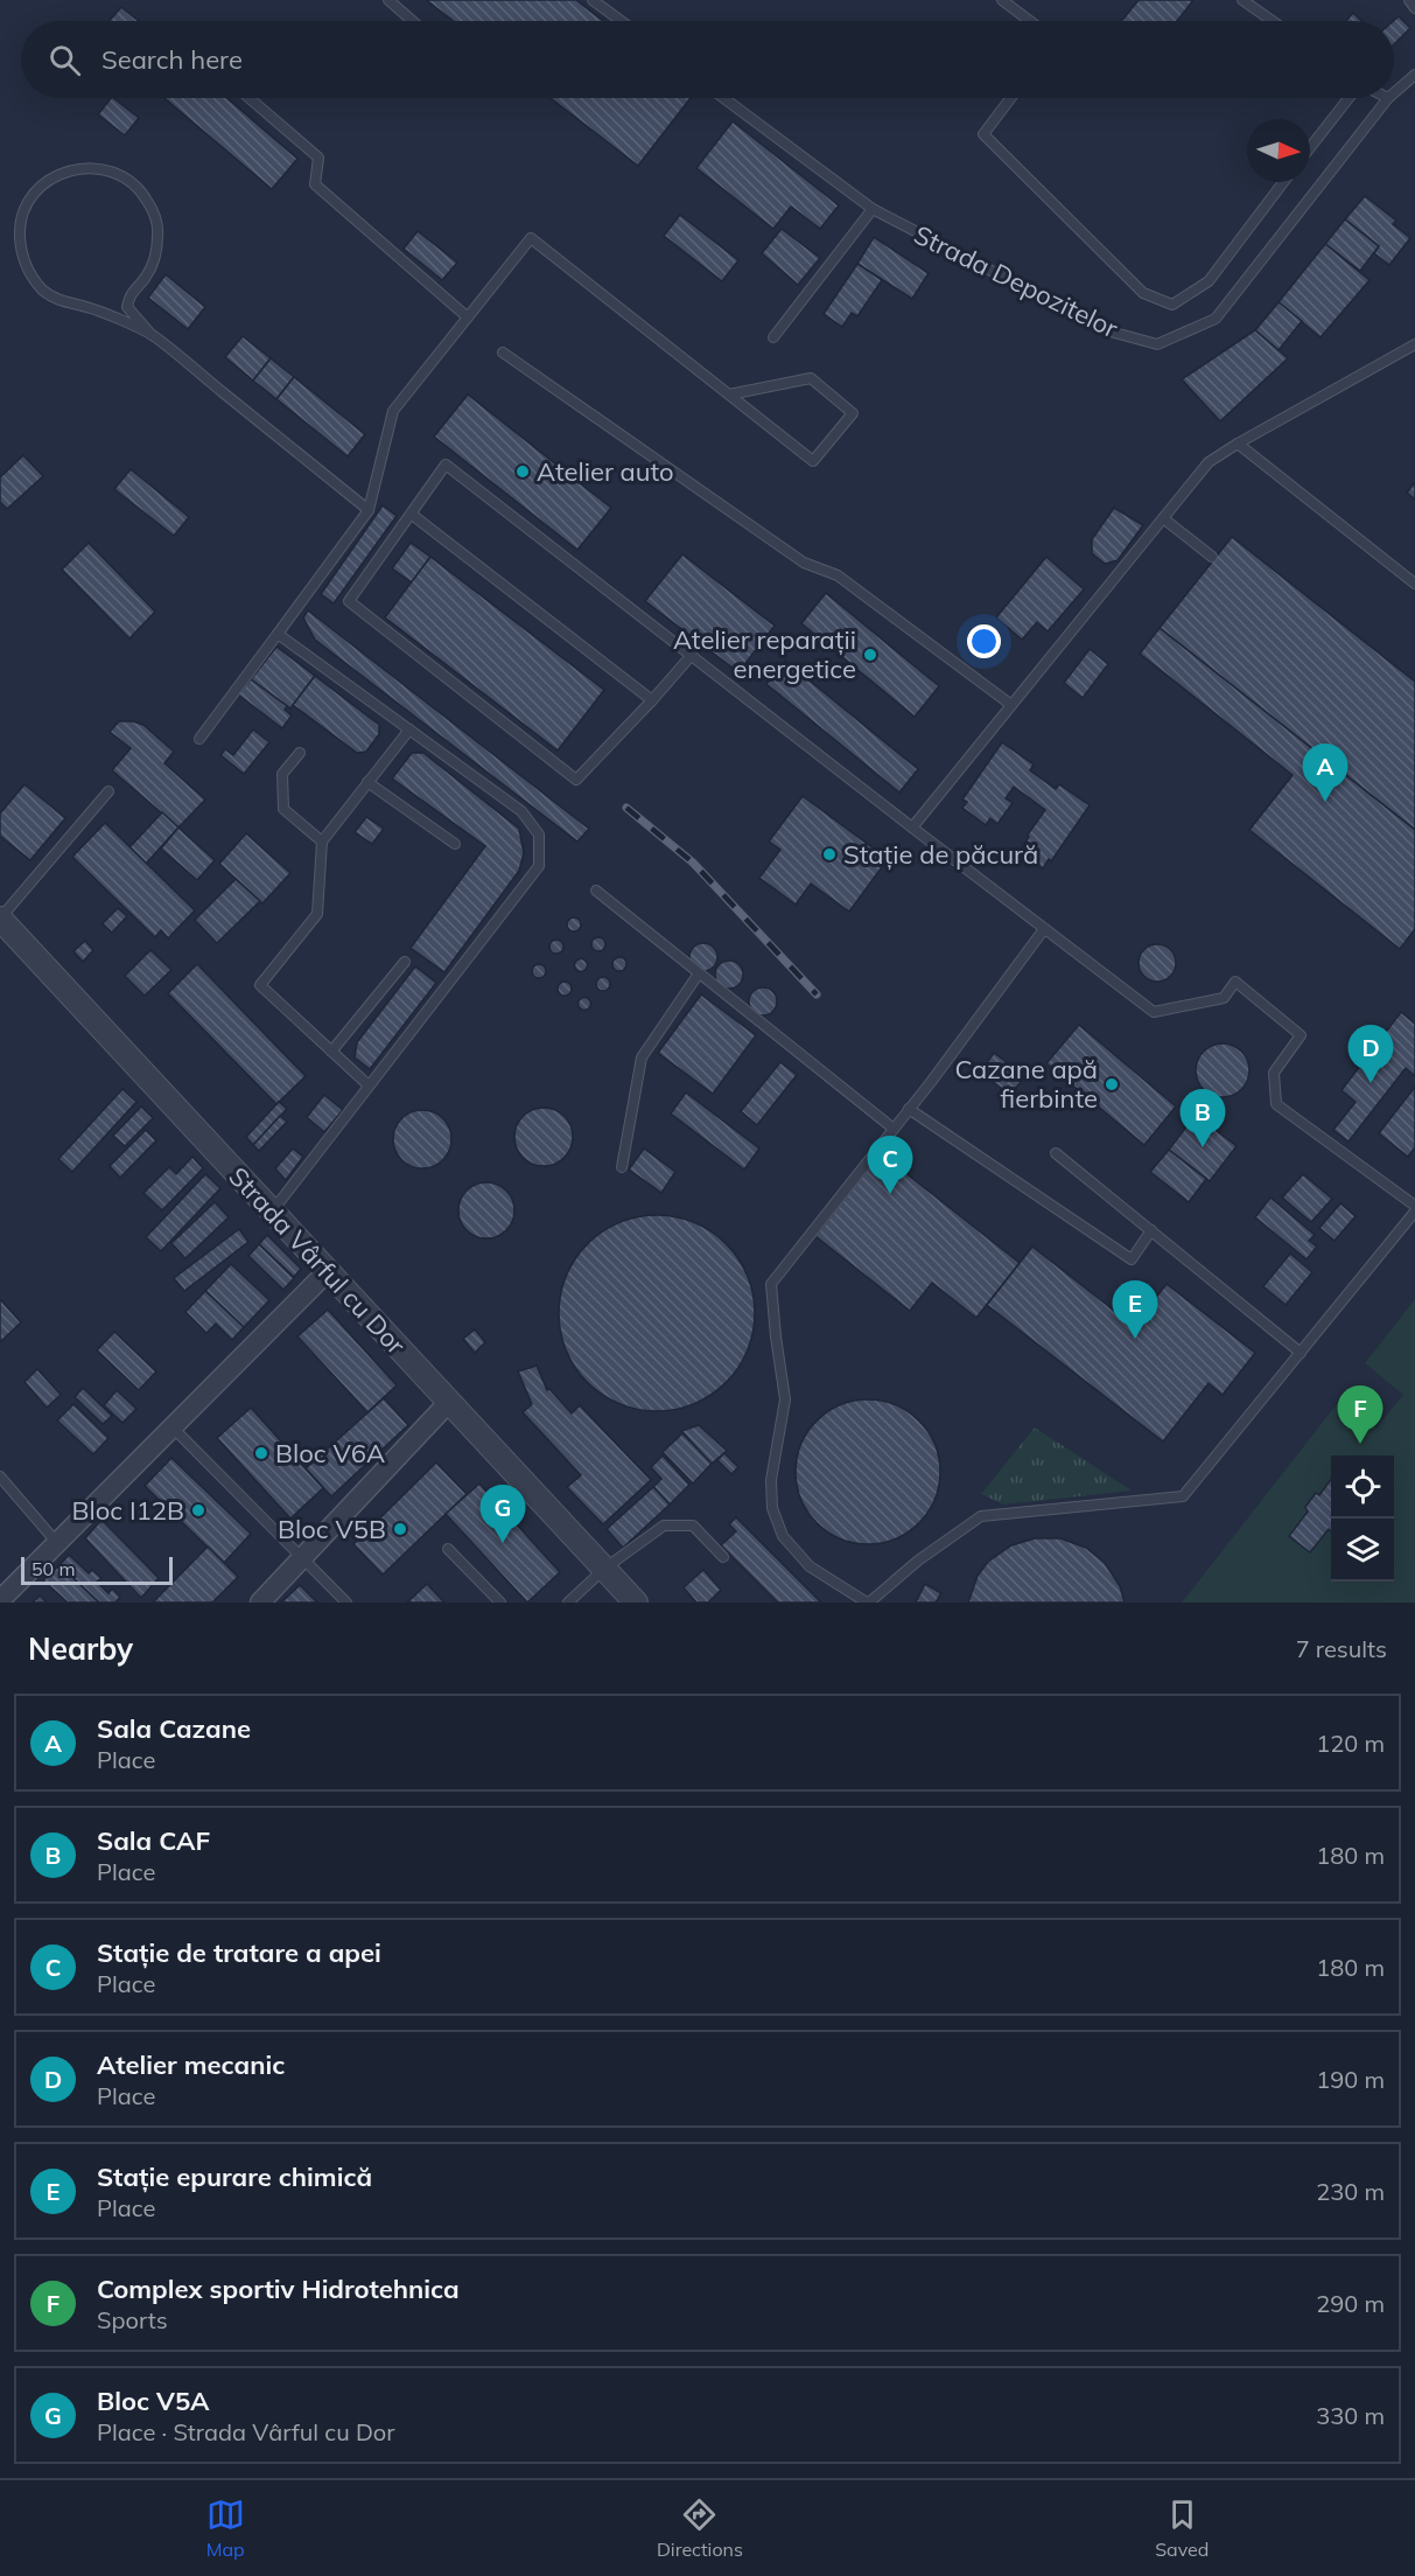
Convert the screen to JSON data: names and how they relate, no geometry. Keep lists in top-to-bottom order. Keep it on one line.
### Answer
{"streets":{"street":["Strada Vârful cu Dor"],"lane":["Strada Depozitelor"]},"places":["Atelier auto","Atelier reparații energetice","Stație de păcură","Cazane apă fierbinte","Bloc V6A","Bloc I12B","Bloc V5B"],"scale_bar":"50 m","north":"right","page":{"search":"Search here","pins":["A","D","B","C","E","F","G"],"scale":"50 m","heading":["Nearby","7 results"],"list":[{"mark":"A","name":"Sala Cazane","note":"Place","value":"120 m"},{"mark":"B","name":"Sala CAF","note":"Place","value":"180 m"},{"mark":"C","name":"Stație de tratare a apei","note":"Place","value":"180 m"},{"mark":"D","name":"Atelier mecanic","note":"Place","value":"190 m"},{"mark":"E","name":"Stație epurare chimică","note":"Place","value":"230 m"},{"mark":"F","name":"Complex sportiv Hidrotehnica","note":"Sports","value":"290 m"},{"mark":"G","name":"Bloc V5A","note":"Place · Strada Vârful cu Dor","value":"330 m"}],"nav":["Map","Directions","Saved"]}}
